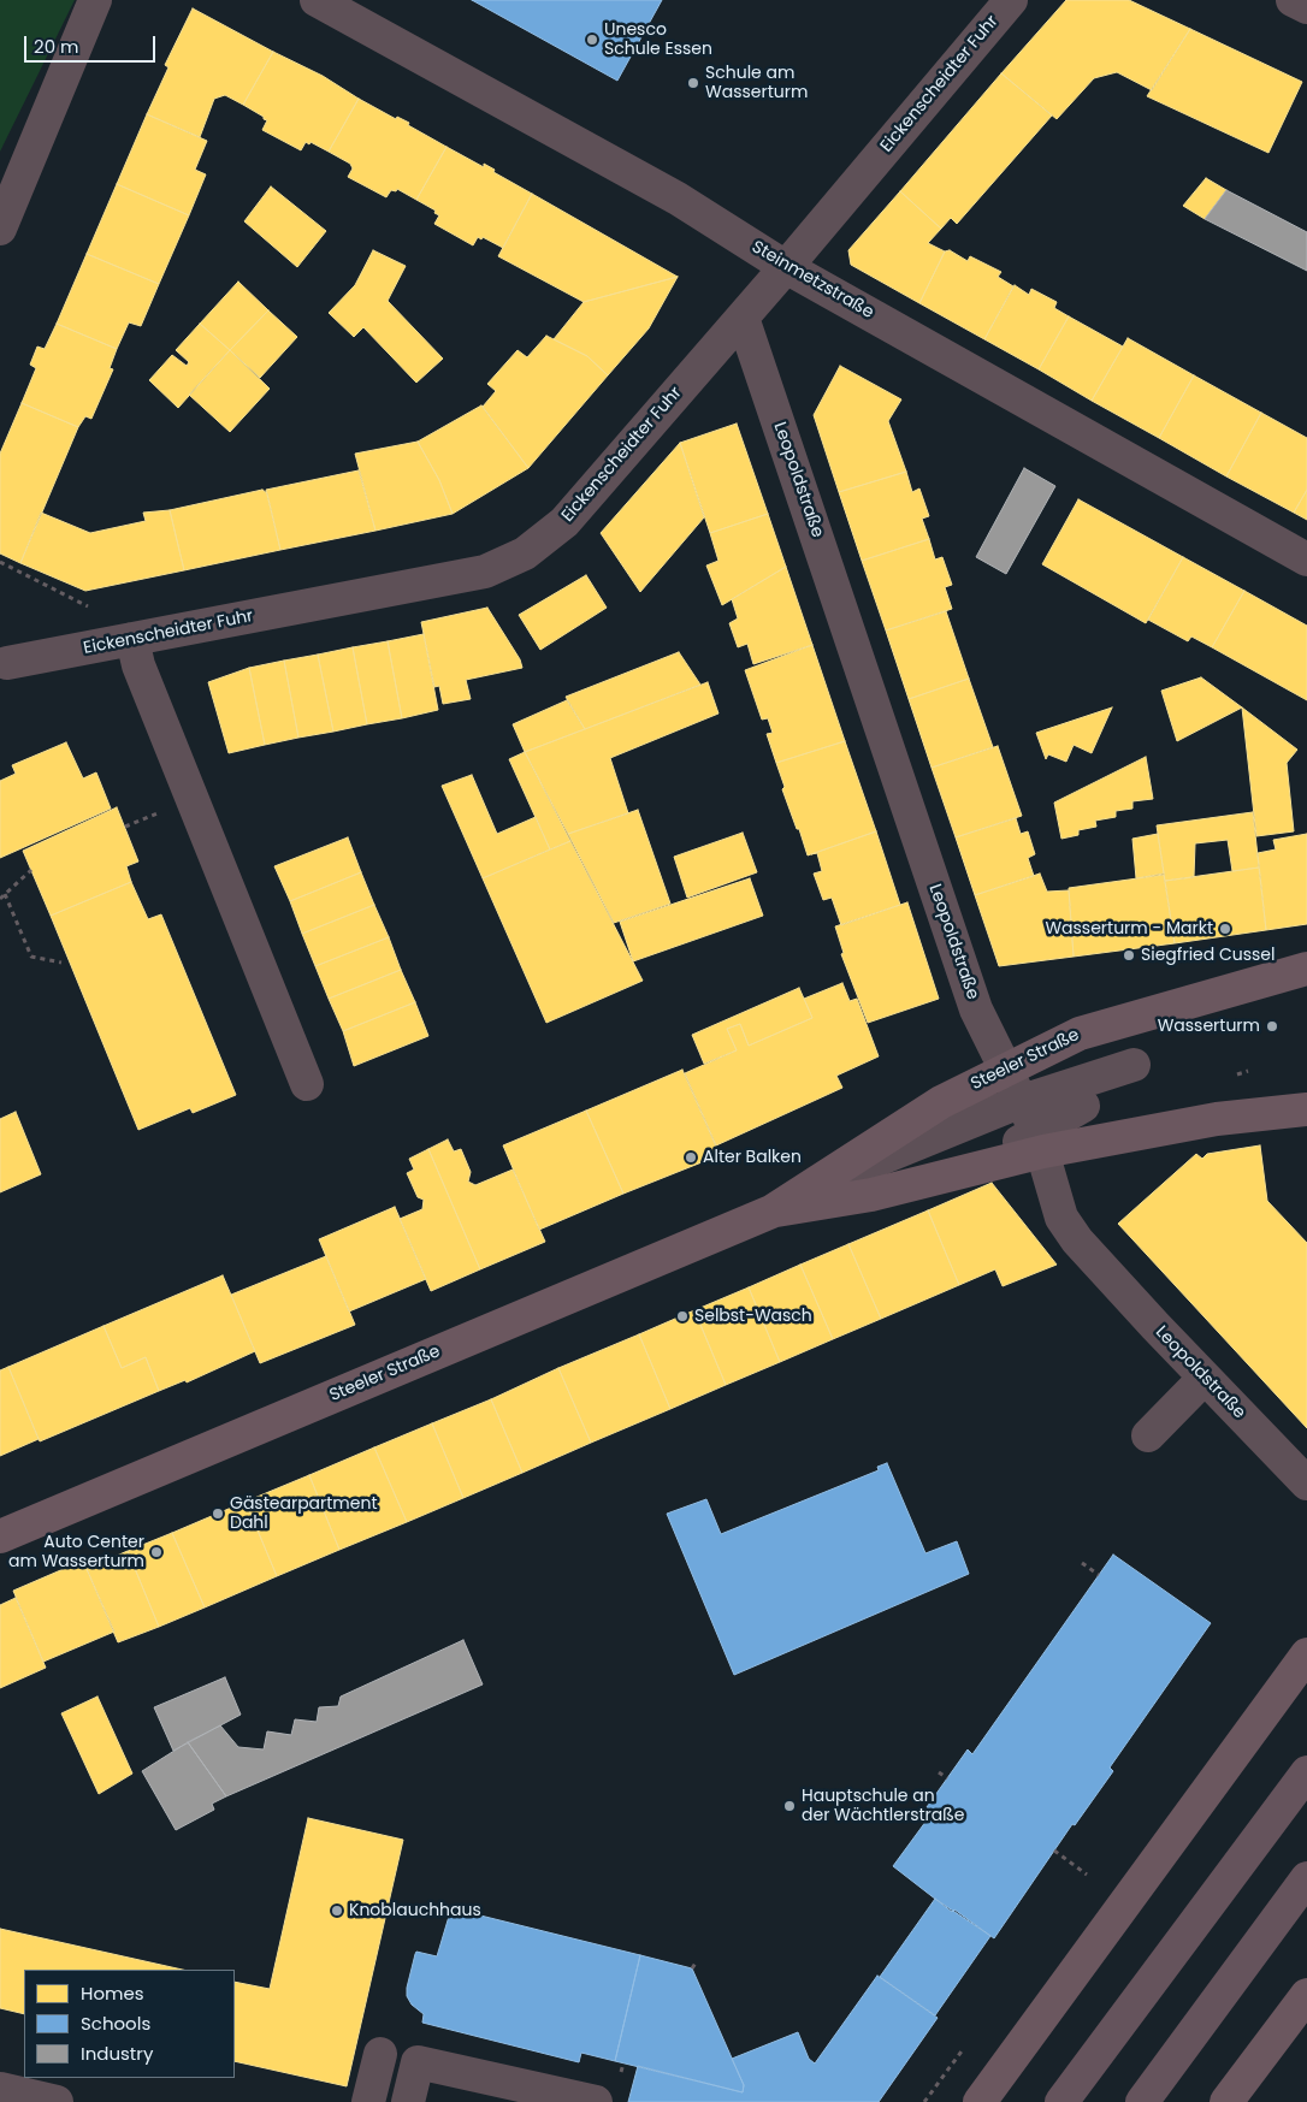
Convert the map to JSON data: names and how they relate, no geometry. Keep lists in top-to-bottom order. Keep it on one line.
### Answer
{"streets":{"main road":["Steeler Straße"],"street":["Eickenscheidter Fuhr","Steinmetzstraße","Leopoldstraße"]},"crossings":[["Eickenscheidter Fuhr","Steinmetzstraße"],["Eickenscheidter Fuhr","Leopoldstraße"],["Leopoldstraße","Steeler Straße"]],"places":["Unesco Schule Essen","Schule am Wasserturm","Wasserturm - Markt","Siegfried Cussel","Wasserturm","Alter Balken","Selbst-Wasch","Gästearpartment Dahl","Auto Center am Wasserturm","Hauptschule an der Wächtlerstraße","Knoblauchhaus"],"legend":["Homes","Schools","Industry"],"scale_bar":"20 m"}
